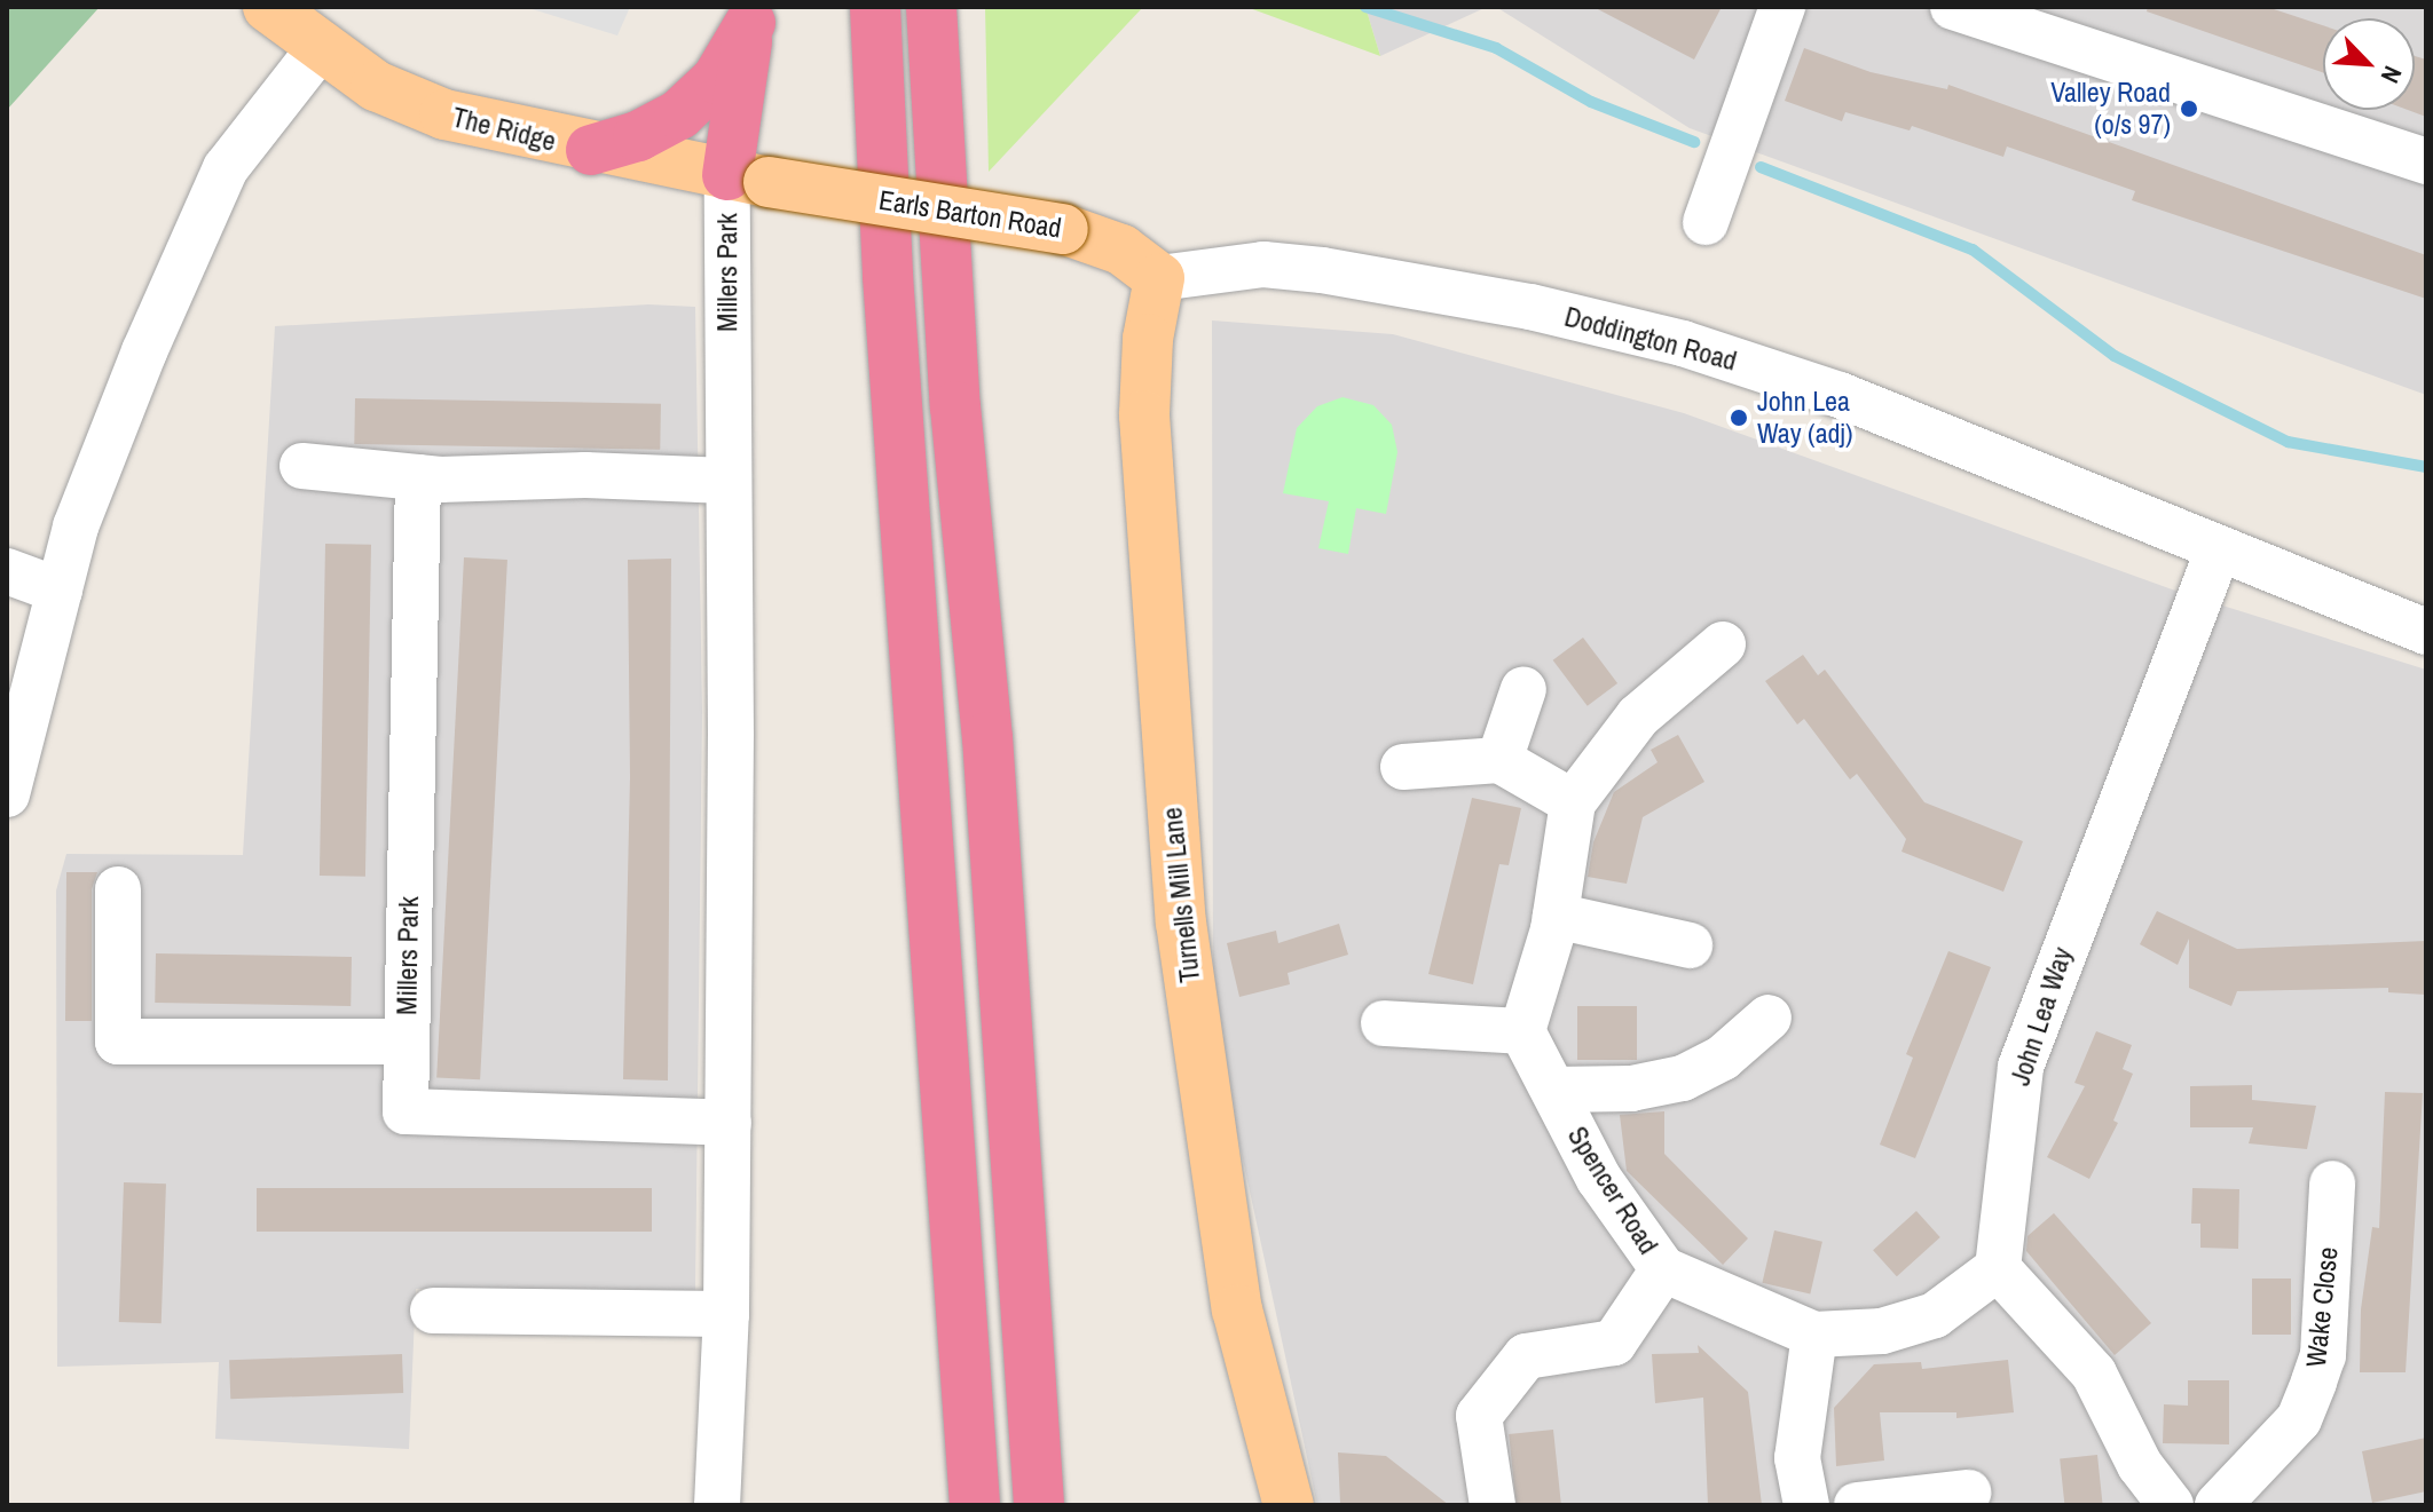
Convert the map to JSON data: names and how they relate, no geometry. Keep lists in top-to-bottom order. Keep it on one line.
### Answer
{"streets":{"main road":["The Ridge","Earls Barton Road","Turnells Mill Lane"],"street":["Millers Park","Doddington Road","John Lea Way","Spencer Road","Wake Close"]},"crossings":[["The Ridge","Earls Barton Road"],["The Ridge","Millers Park"],["Earls Barton Road","Millers Park"],["Earls Barton Road","Doddington Road"],["Earls Barton Road","Turnells Mill Lane"],["Doddington Road","Turnells Mill Lane"],["Doddington Road","John Lea Way"],["John Lea Way","Spencer Road"]],"places":["Valley Road (o/s 97)","John Lea Way (adj)"],"north":"bottom right"}
